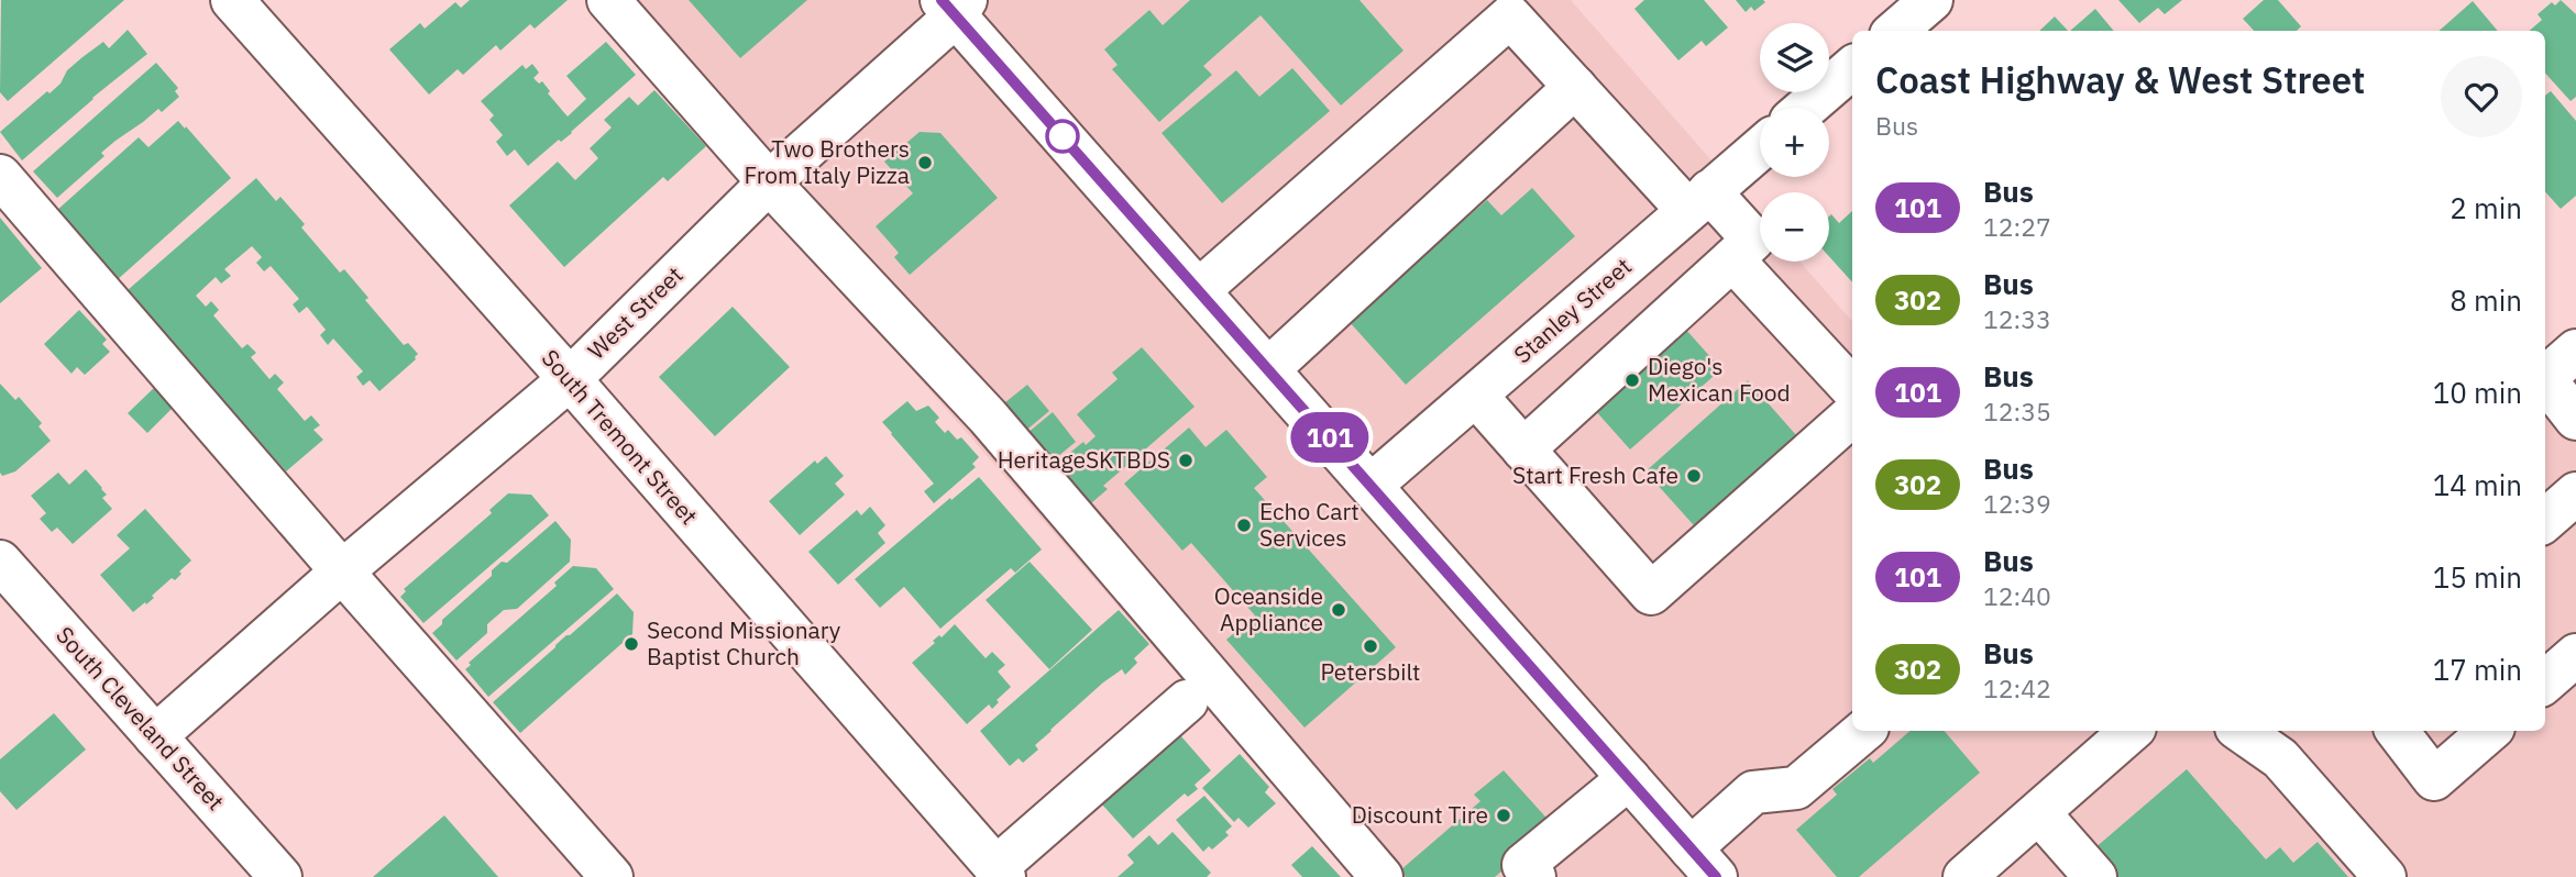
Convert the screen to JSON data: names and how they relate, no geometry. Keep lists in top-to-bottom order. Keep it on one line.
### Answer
{"streets":{"street":["Stanley Street","West Street","South Tremont Street","South Cleveland Street"]},"crossings":[["West Street","South Tremont Street"],["West Street","South Cleveland Street"]],"places":["Two Brothers From Italy Pizza","Diego's Mexican Food","HeritageSKTBDS","Start Fresh Cafe","Echo Cart Services","Oceanside Appliance","Second Missionary Baptist Church","Petersbilt","Discount Tire"],"lines":["bus line 101"],"page":{"on_map":"101","map_buttons":["+","−"],"heading":["Coast Highway & West Street","Bus"],"list":[{"mark":"101","name":"Bus","note":"12:27","value":"2 min"},{"mark":"302","name":"Bus","note":"12:33","value":"8 min"},{"mark":"101","name":"Bus","note":"12:35","value":"10 min"},{"mark":"302","name":"Bus","note":"12:39","value":"14 min"},{"mark":"101","name":"Bus","note":"12:40","value":"15 min"},{"mark":"302","name":"Bus","note":"12:42","value":"17 min"}]}}
